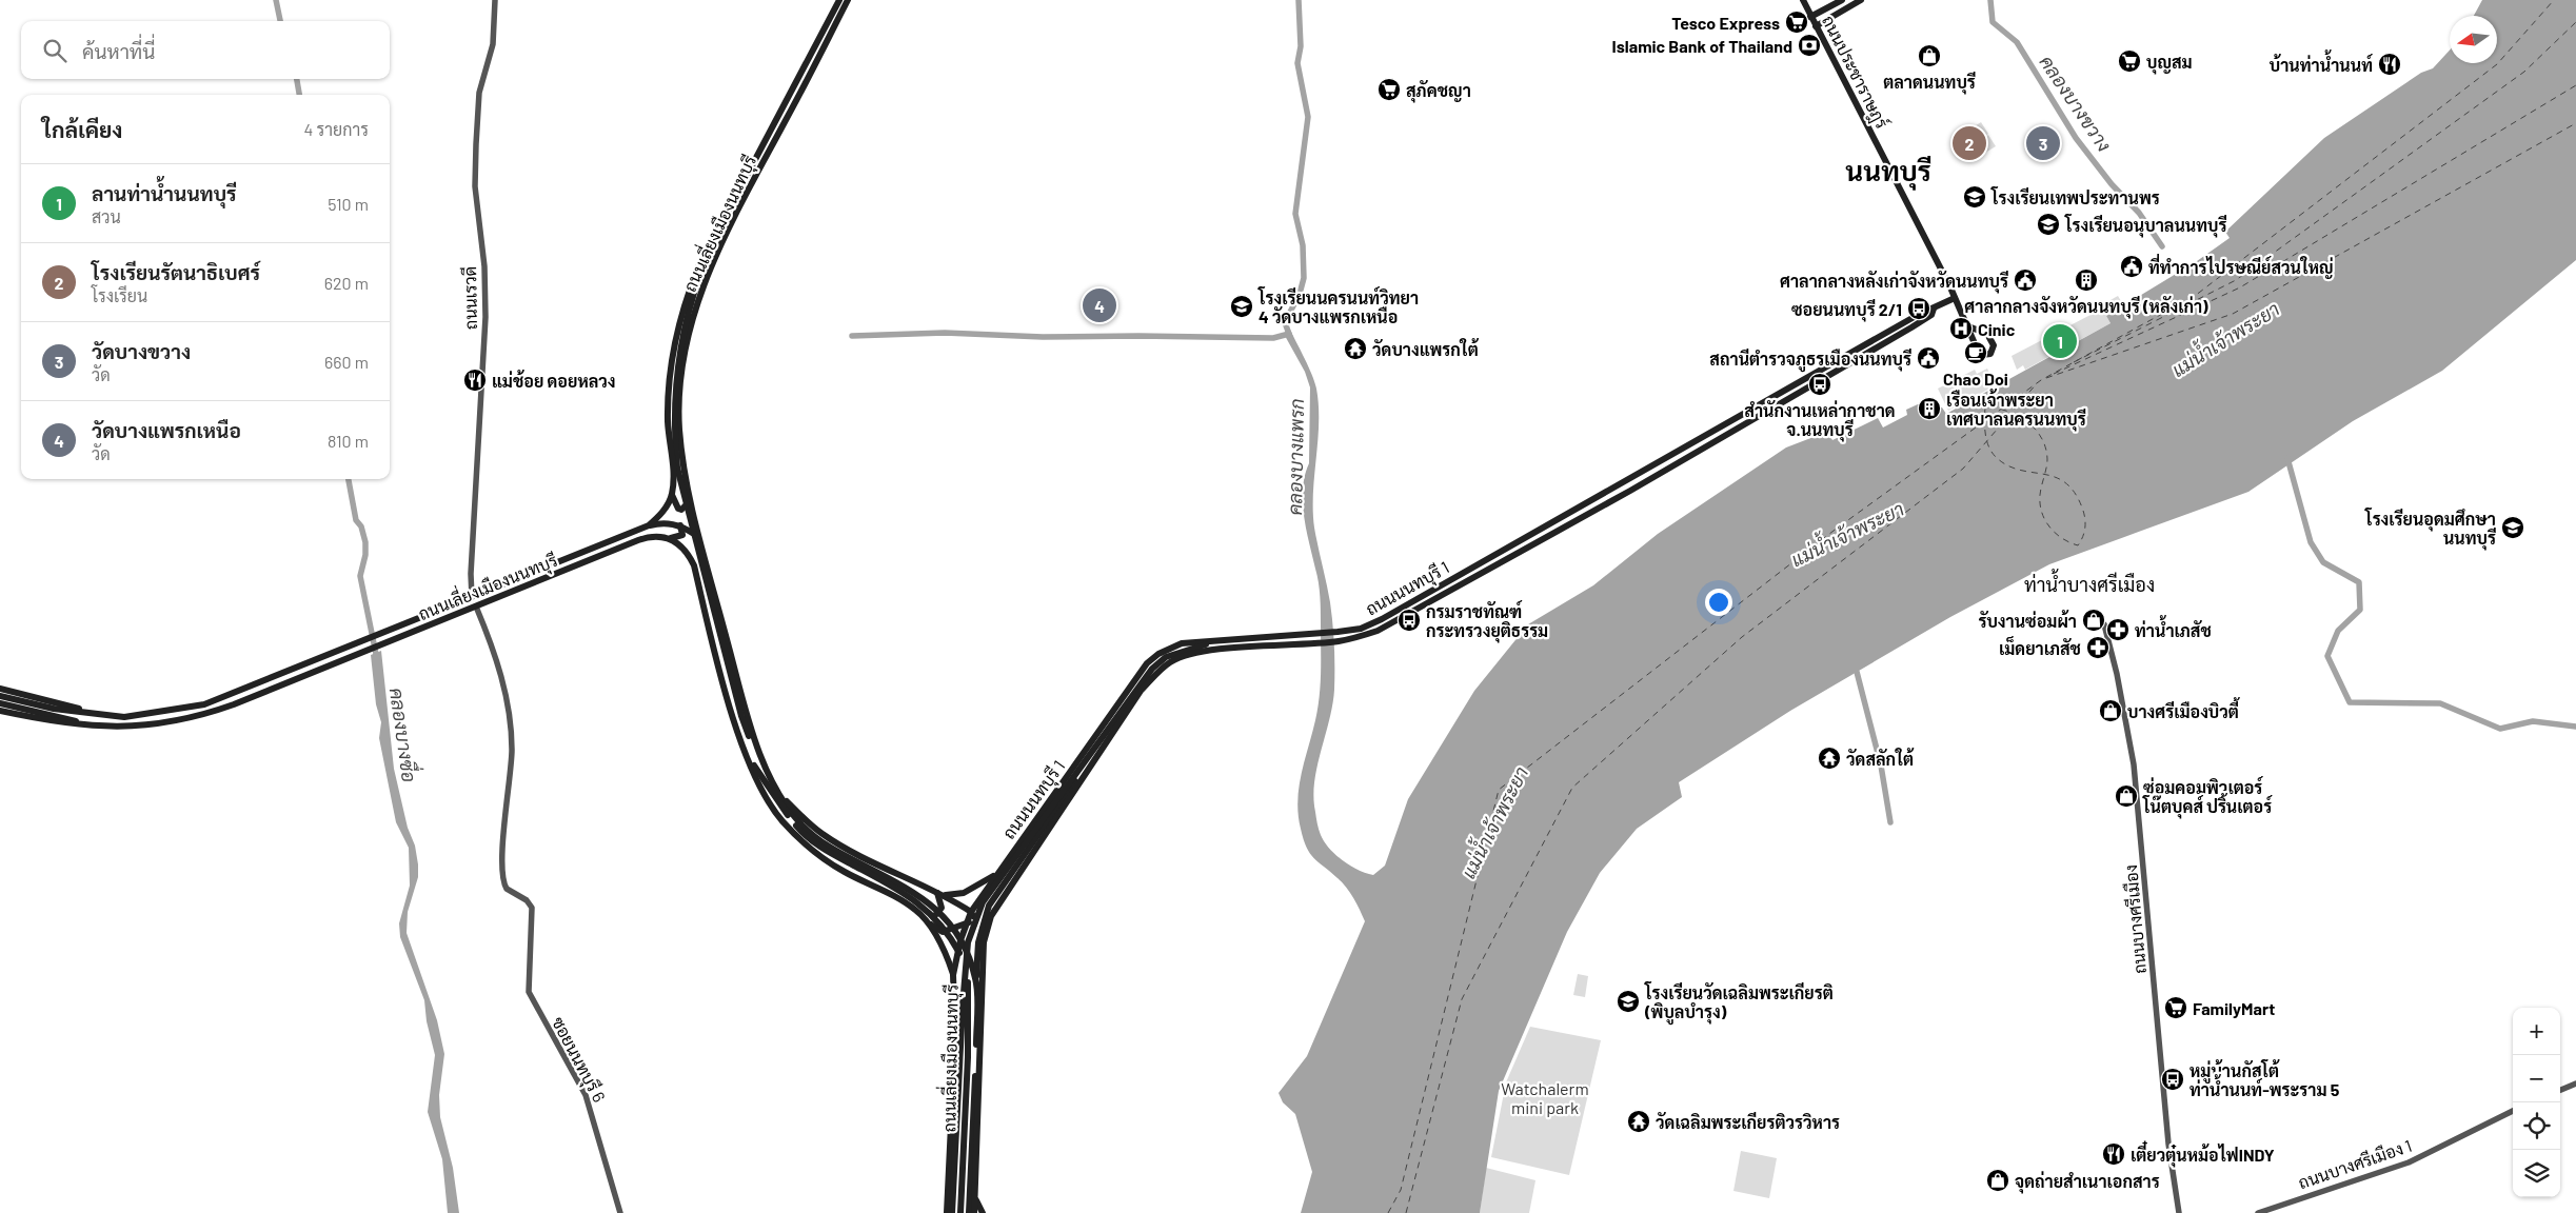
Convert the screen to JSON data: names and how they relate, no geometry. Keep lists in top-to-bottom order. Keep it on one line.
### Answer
{"streets":{"main road":["ถนนประชาราษฎร์","ถนนเลี่ยงเมืองนนทบุรี","ถนนนนทบุรี 1"],"street":["ถนนเรวดี","ถนนบางศรีเมือง","ซอยนนทบุรี 6","ถนนบางศรีเมือง 1"]},"crossings":[["ถนนประชาราษฎร์","ถนนนนทบุรี 1"],["ถนนเลี่ยงเมืองนนทบุรี","ถนนเรวดี"],["ถนนเลี่ยงเมืองนนทบุรี","ถนนนนทบุรี 1"],["ถนนเลี่ยงเมืองนนทบุรี","ซอยนนทบุรี 6"]],"districts":["นนทบุรี","ท่าน้ำบางศรีเมือง"],"water":["คลองบางขวาง","แม่น้ำเจ้าพระยา","คลองบางแพรก","คลองบางซื่อ"],"parks":["Watchalerm mini park"],"places":{"supermarket":["Tesco Express","บุญสม","สุภัคชญา","FamilyMart"],"bank":["Islamic Bank of Thailand"],"shop":["ตลาดนนทบุรี","รับงานซ่อมผ้า","บางศรีเมืองบิวตี้","ซ่อมคอมพิวเตอร์ โน๊ตบุคส์ ปริ้นเตอร์","จุดถ่ายสำเนาเอกสาร"],"restaurant":["บ้านท่าน้ำนนท์","แม่ช้อย ดอยหลวง","เตี๋ยวตุ๋นหม้อไฟINDY"],"school or university":["โรงเรียนเทพประทานพร","โรงเรียนอนุบาลนนทบุรี","โรงเรียนนครนนท์วิทยา 4 วัดบางแพรกเหนือ","โรงเรียนอุดมศึกษา นนทบุรี","โรงเรียนวัดเฉลิมพระเกียรติ (พิบูลบำรุง)"],"public building":["ที่ทำการไปรษณีย์สวนใหญ่","ศาลากลางหลังเก่าจังหวัดนนทบุรี","สถานีตำรวจภูธรเมืองนนทบุรี"],"building":["ศาลากลางจังหวัดนนทบุรี (หลังเก่า)","เรือนเจ้าพระยา เทศบาลนครนนทบุรี"],"bus stop":["ซอยนนทบุรี 2/1","สำนักงานเหล่ากาชาด จ.นนทบุรี","กรมราชทัณฑ์ กระทรวงยุติธรรม","หมู่บ้านกัสโต้ ท่าน้ำนนท์-พระราม 5"],"hospital":["Cinic"],"temple":["วัดบางแพรกใต้","วัดสลักใต้","วัดเฉลิมพระเกียรติวรวิหาร"],"cafe":["Chao Doi"],"pharmacy":["ท่าน้ำเภสัช","เม็ดยาเภสัช"]},"north":"left","page":{"search":"ค้นหาที่นี่","heading":["ใกล้เคียง","4 รายการ"],"pins":["2","3","4","1"],"list":[{"mark":"1","name":"ลานท่าน้ำนนทบุรี","note":"สวน","value":"510 m"},{"mark":"2","name":"โรงเรียนรัตนาธิเบศร์","note":"โรงเรียน","value":"620 m"},{"mark":"3","name":"วัดบางขวาง","note":"วัด","value":"660 m"},{"mark":"4","name":"วัดบางแพรกเหนือ","note":"วัด","value":"810 m"}],"map_buttons":["+","−"]}}
